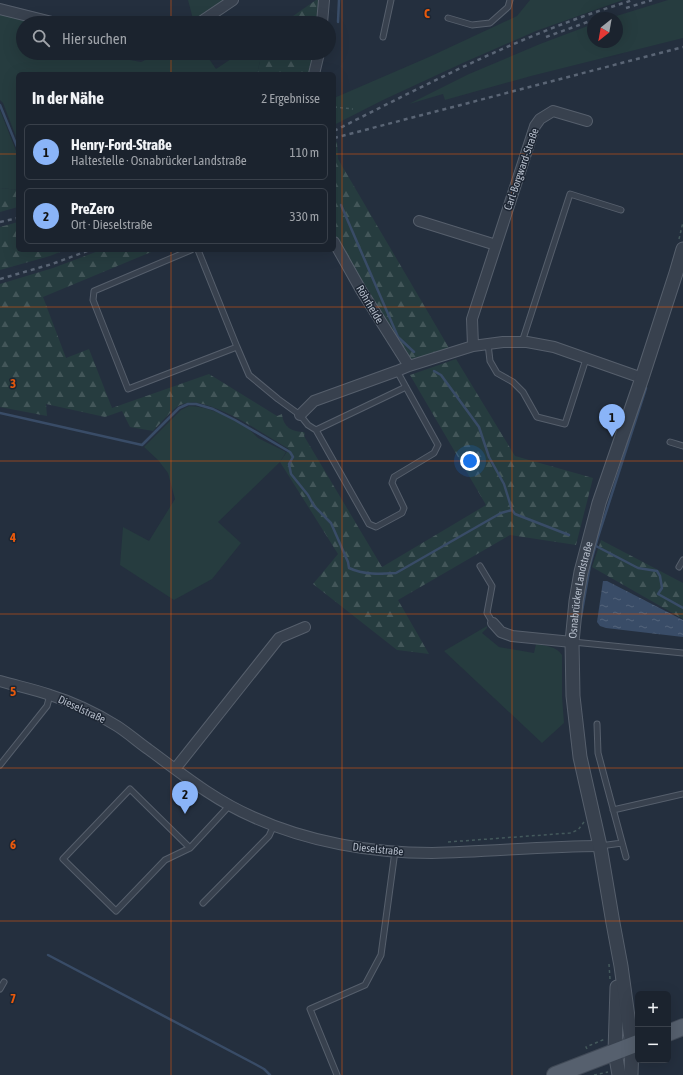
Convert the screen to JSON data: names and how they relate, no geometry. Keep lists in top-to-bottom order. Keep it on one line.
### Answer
{"streets":{"street":["Carl-Borgward-Straße","Röhrheide","Osnabrücker Landstraße","Dieselstraße"]},"crossings":[["Osnabrücker Landstraße","Dieselstraße"]],"north":"bottom left","page":{"search":"Hier suchen","heading":["In der Nähe","2 Ergebnisse"],"list":[{"mark":"1","name":"Henry-Ford-Straße","note":"Haltestelle · Osnabrücker Landstraße","value":"110 m"},{"mark":"2","name":"PreZero","note":"Ort · Dieselstraße","value":"330 m"}],"pins":["1","2"],"map_buttons":["+","−"]},"grid":{"columns":["C"],"rows":["3","4","5","6","7"]}}
